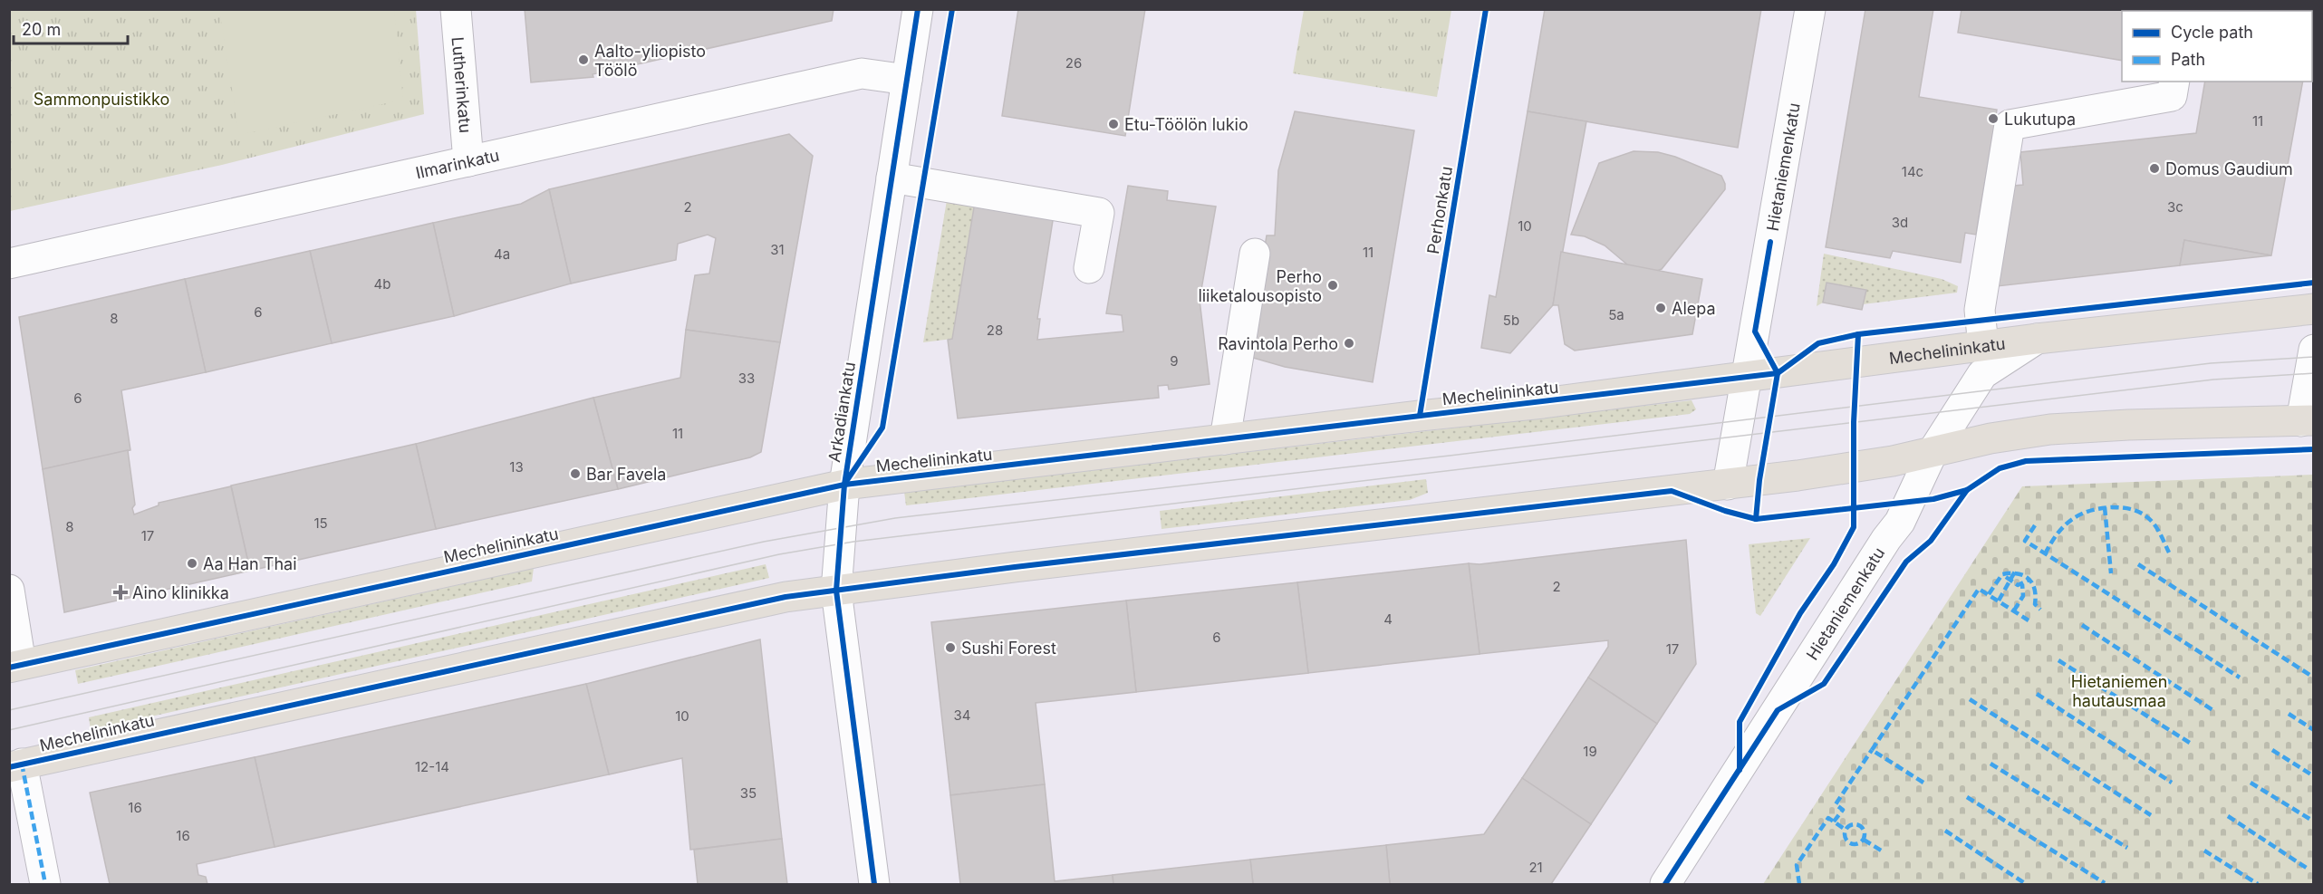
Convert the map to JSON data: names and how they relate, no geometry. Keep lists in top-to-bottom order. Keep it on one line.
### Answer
{"streets":{"main road":["Mechelininkatu"],"street":["Lutherinkatu","Ilmarinkatu","Hietaniemenkatu","Arkadiankatu"],"cycle path":["Perhonkatu"]},"crossings":[["Lutherinkatu","Ilmarinkatu"],["Ilmarinkatu","Arkadiankatu"],["Hietaniemenkatu","Mechelininkatu"],["Mechelininkatu","Arkadiankatu"]],"parks":["Sammonpuistikko","Hietaniemen hautausmaa"],"places":{"other":["Aalto-yliopisto Töölö","Lukutupa","Etu-Töölön lukio","Domus Gaudium","Perho liiketalousopisto","Alepa","Ravintola Perho","Bar Favela","Aa Han Thai","Sushi Forest"],"health":["Aino klinikka"]},"house_numbers":["26","11","14c","2","3c","3d","10","31","11","4a","4b","6","5a","8","5b","28","9","33","6","11","13","15","8","17","2","4","6","17","34","10","19","12-14","35","16","16","21"],"legend":["Cycle path","Path"],"scale_bar":"20 m"}
